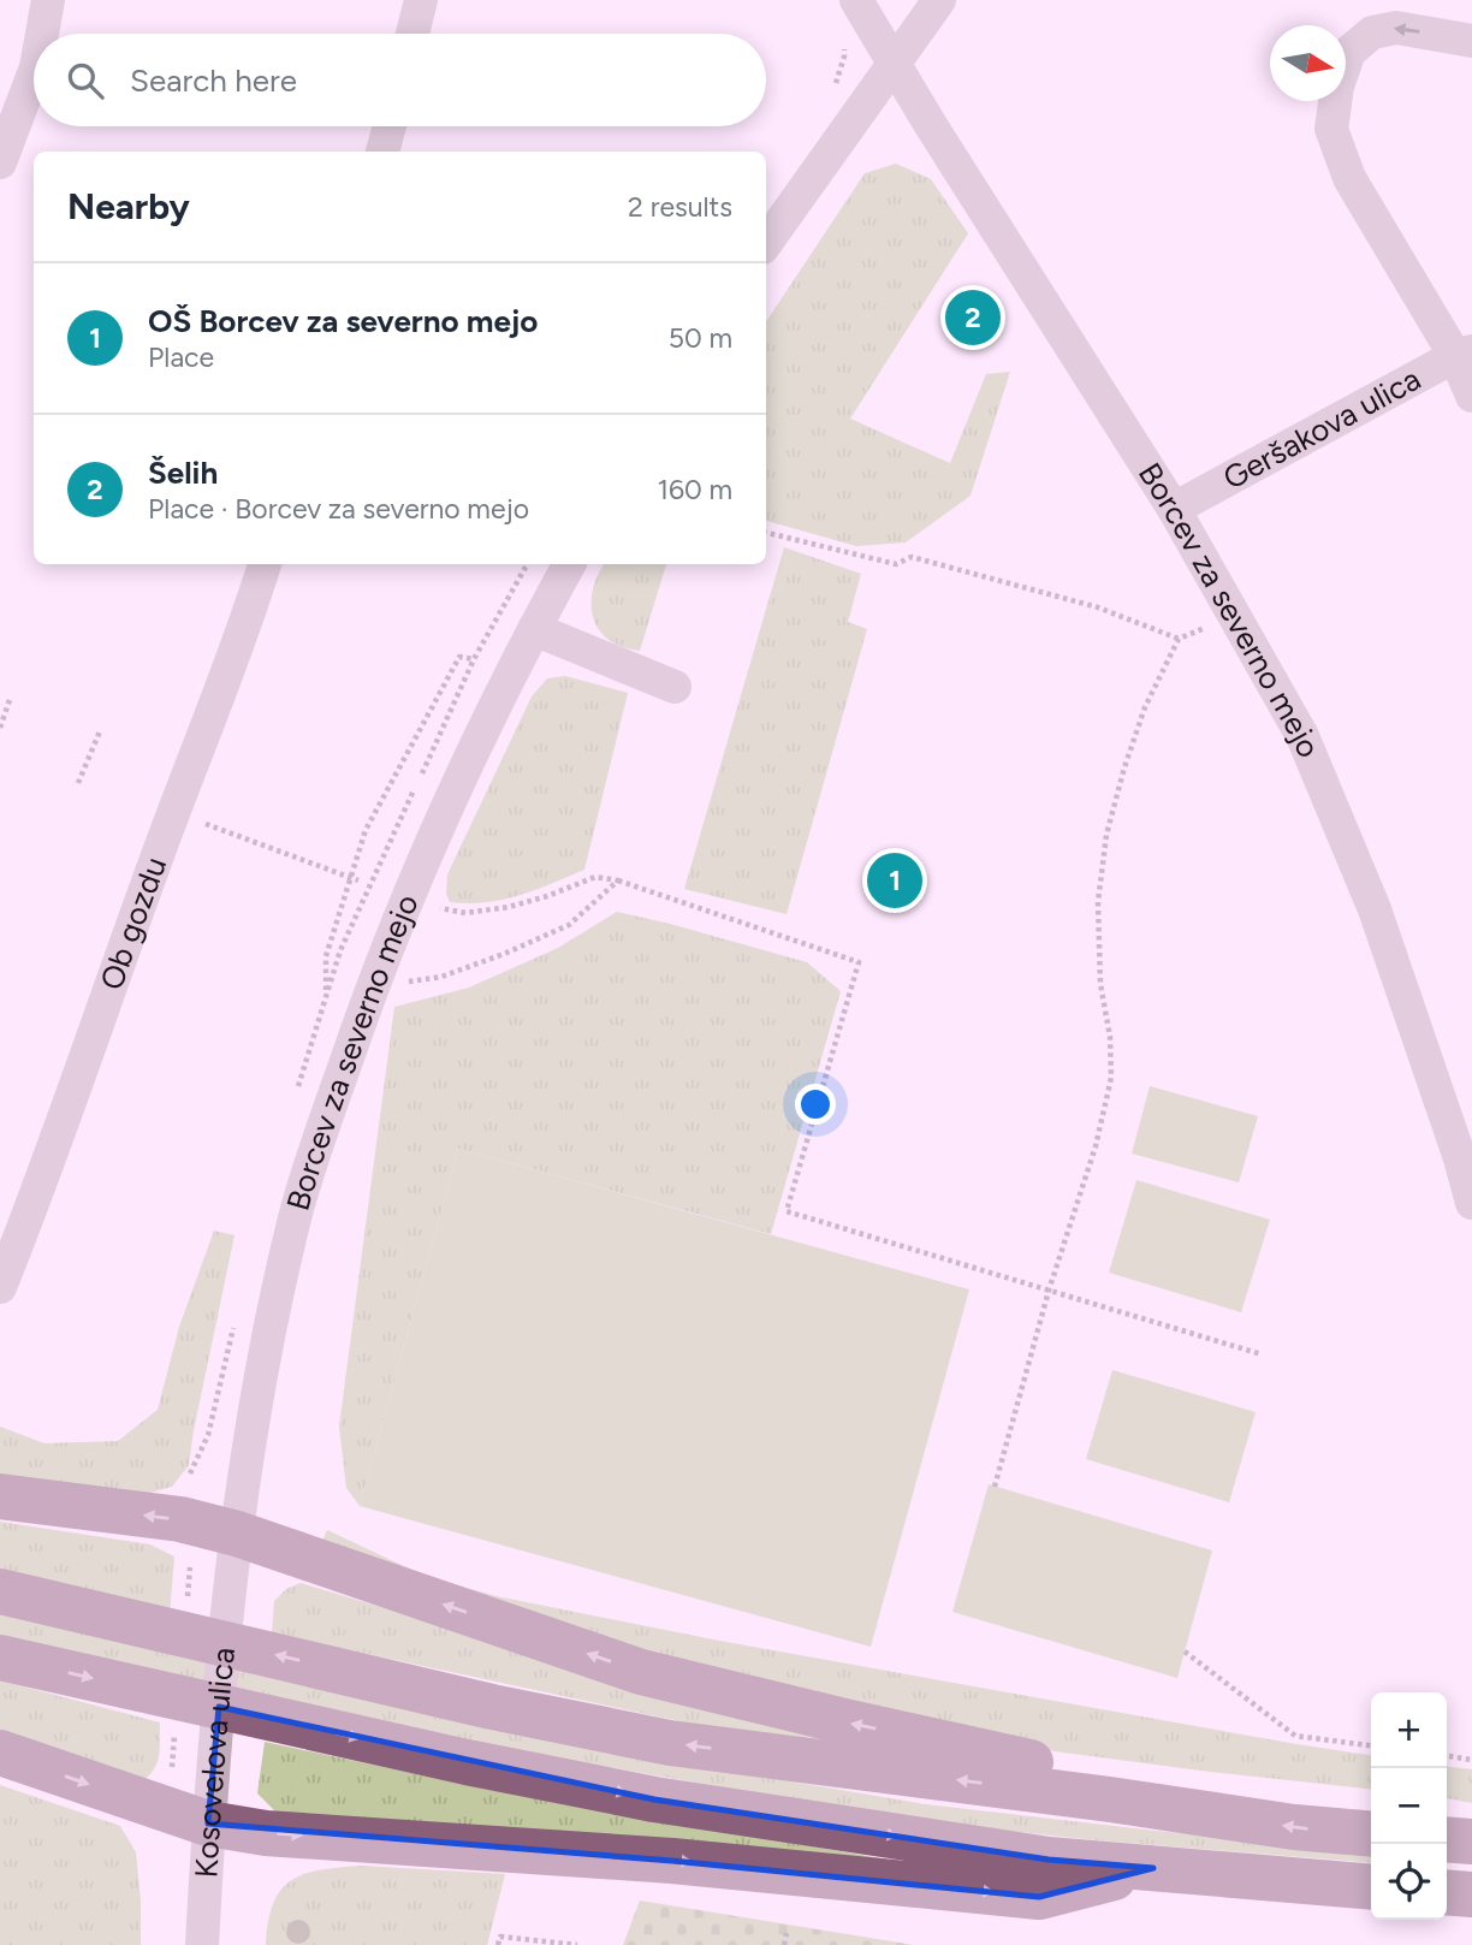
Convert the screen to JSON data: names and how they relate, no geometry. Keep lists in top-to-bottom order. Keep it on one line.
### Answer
{"streets":{"street":["Geršakova ulica","Borcev za severno mejo","Ob gozdu","Kosovelova ulica"]},"crossings":[["Geršakova ulica","Borcev za severno mejo"],["Borcev za severno mejo","Kosovelova ulica"]],"north":"right","page":{"search":"Search here","heading":["Nearby","2 results"],"list":[{"mark":"1","name":"OŠ Borcev za severno mejo","note":"Place","value":"50 m"},{"mark":"2","name":"Šelih","note":"Place · Borcev za severno mejo","value":"160 m"}],"pins":["2","1"],"map_buttons":["+","−"]}}
